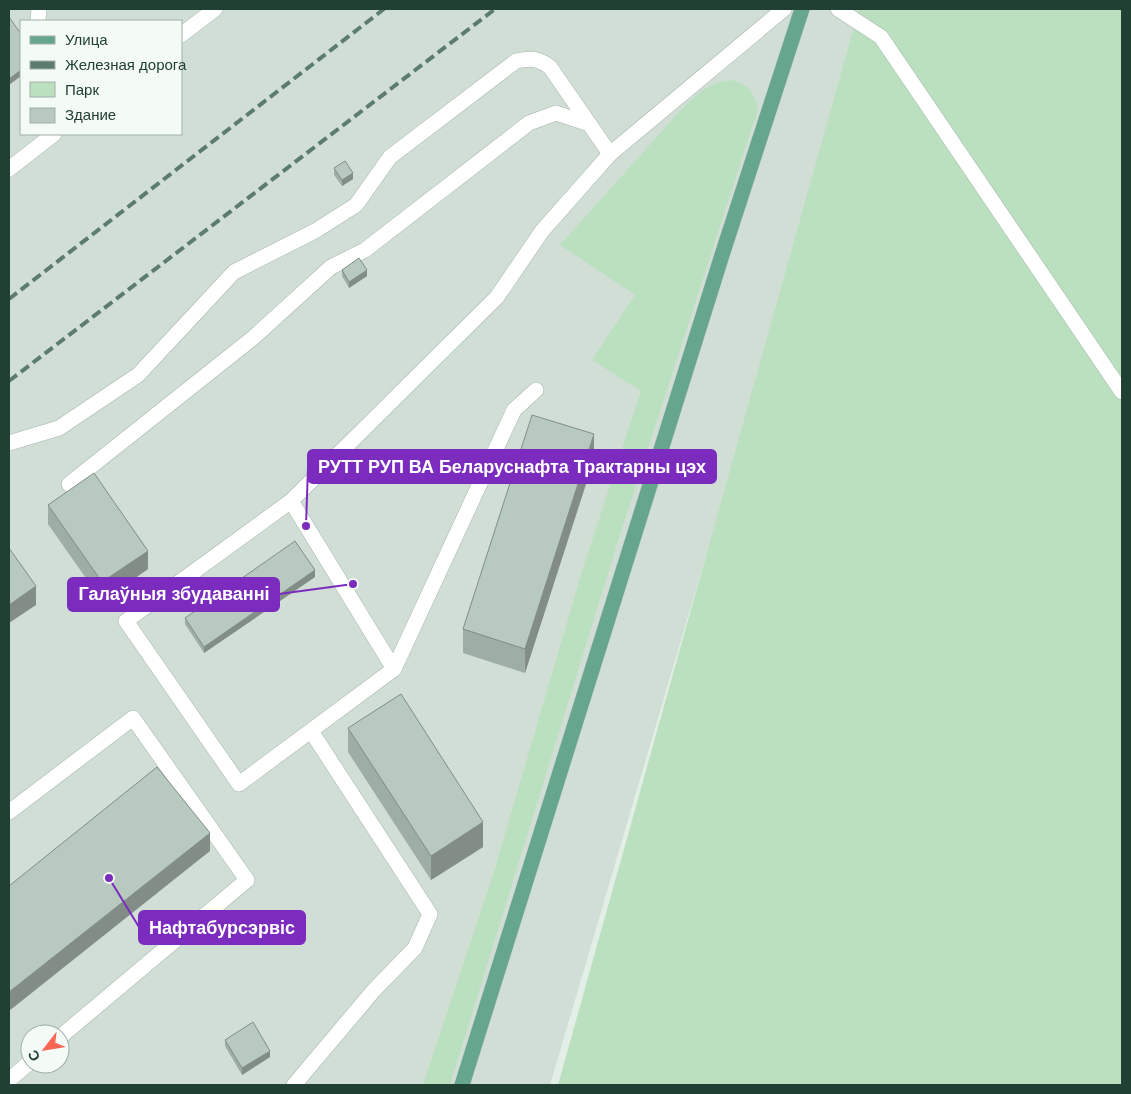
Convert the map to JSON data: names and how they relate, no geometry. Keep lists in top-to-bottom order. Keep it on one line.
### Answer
{"places":["РУТТ РУП ВА Беларуснафта Трактарны цэх","Галаўныя збудаванні","Нафтабурсэрвіс"],"legend":["Улица","Железная дорога","Парк","Здание"],"north":"bottom left"}
